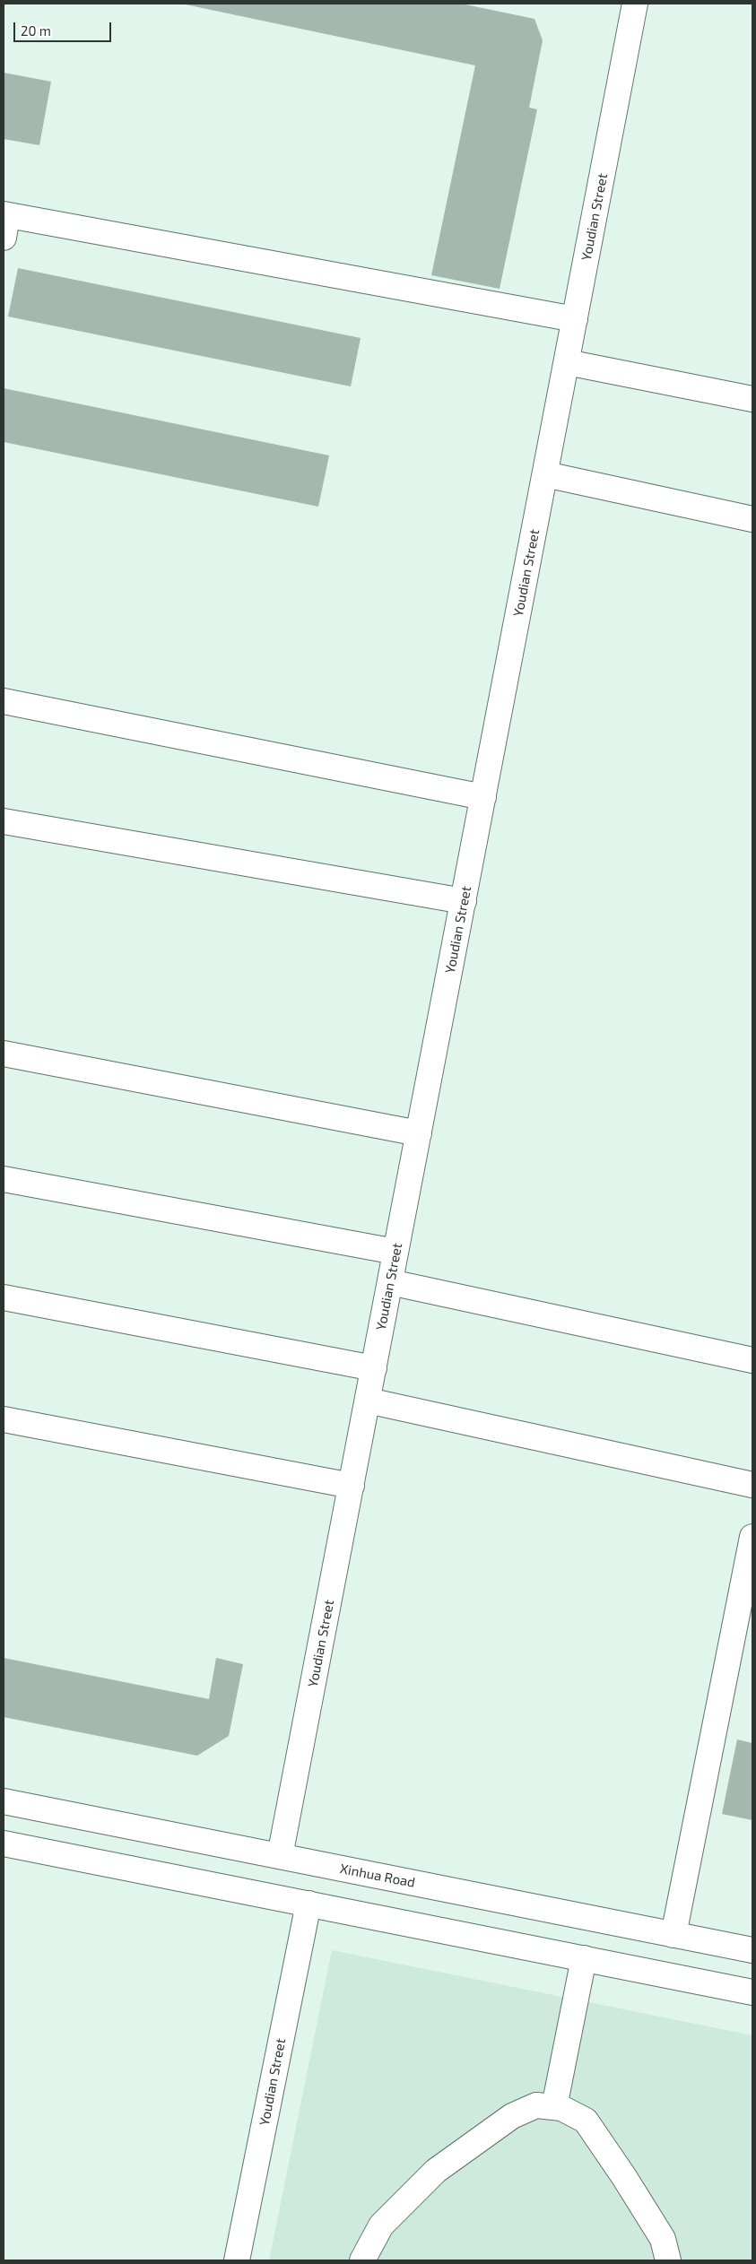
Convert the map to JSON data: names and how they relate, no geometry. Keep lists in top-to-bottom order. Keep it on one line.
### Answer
{"streets":{"street":["Youdian Street","Xinhua Road"]},"crossings":[["Youdian Street","Xinhua Road"]],"scale_bar":"20 m"}
